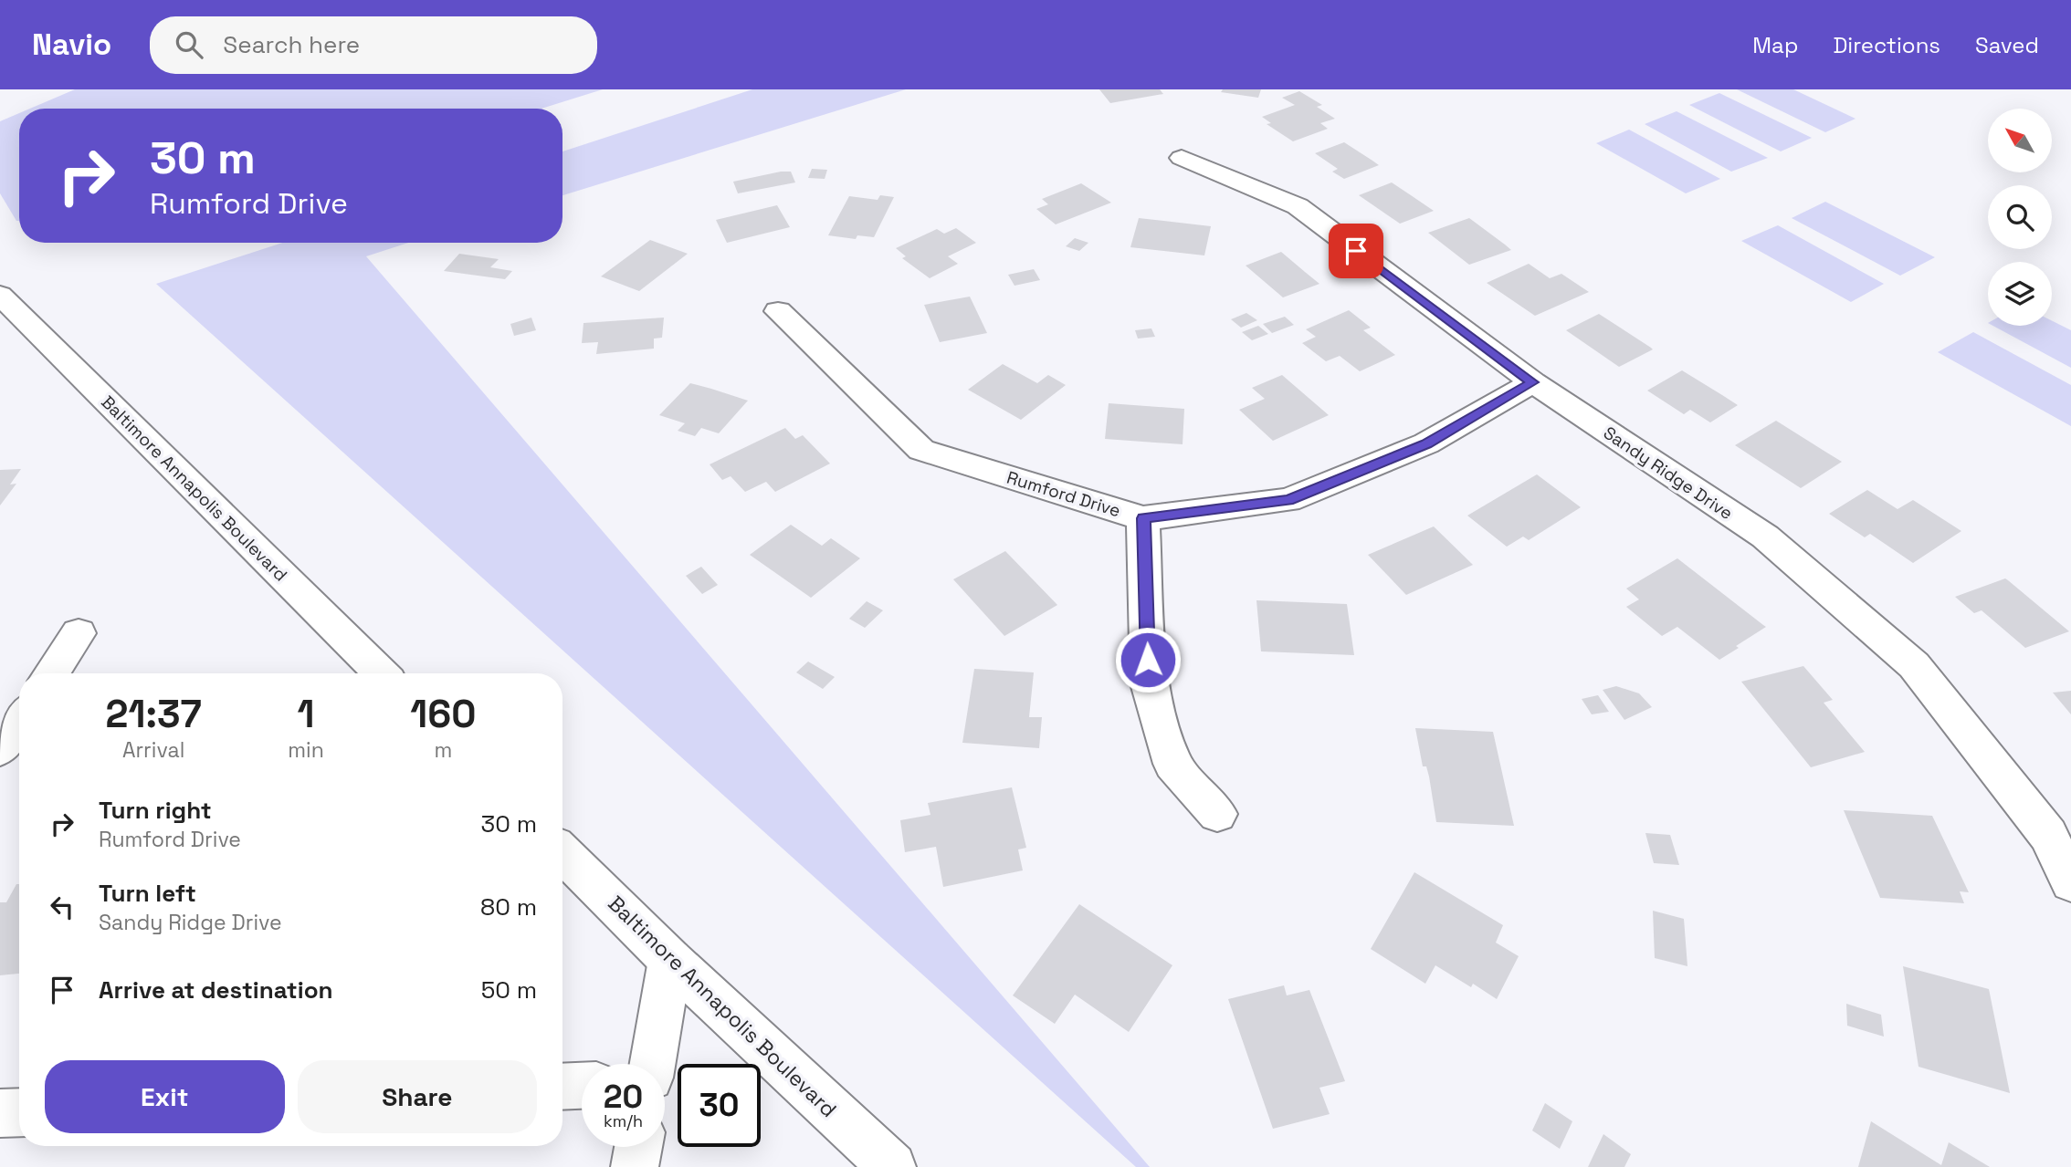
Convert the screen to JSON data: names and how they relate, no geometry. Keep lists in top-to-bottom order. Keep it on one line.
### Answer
{"streets":{"street":["Sandy Ridge Drive","Baltimore Annapolis Boulevard","Rumford Drive"]},"crossings":[["Sandy Ridge Drive","Rumford Drive"]],"north":"top left","page":{"header":"Navio","search":"Search here","nav":["Map","Directions","Saved"],"turn":["30 m","Rumford Drive"],"eta":["21:37","Arrival","1","min","160","m"],"list":[{"name":"Turn right","note":"Rumford Drive","value":"30 m"},{"name":"Turn left","note":"Sandy Ridge Drive","value":"80 m"},{"name":"Arrive at destination","value":"50 m"}],"buttons":["Exit","Share"],"speed":"20 km/h","limit":"30"}}
